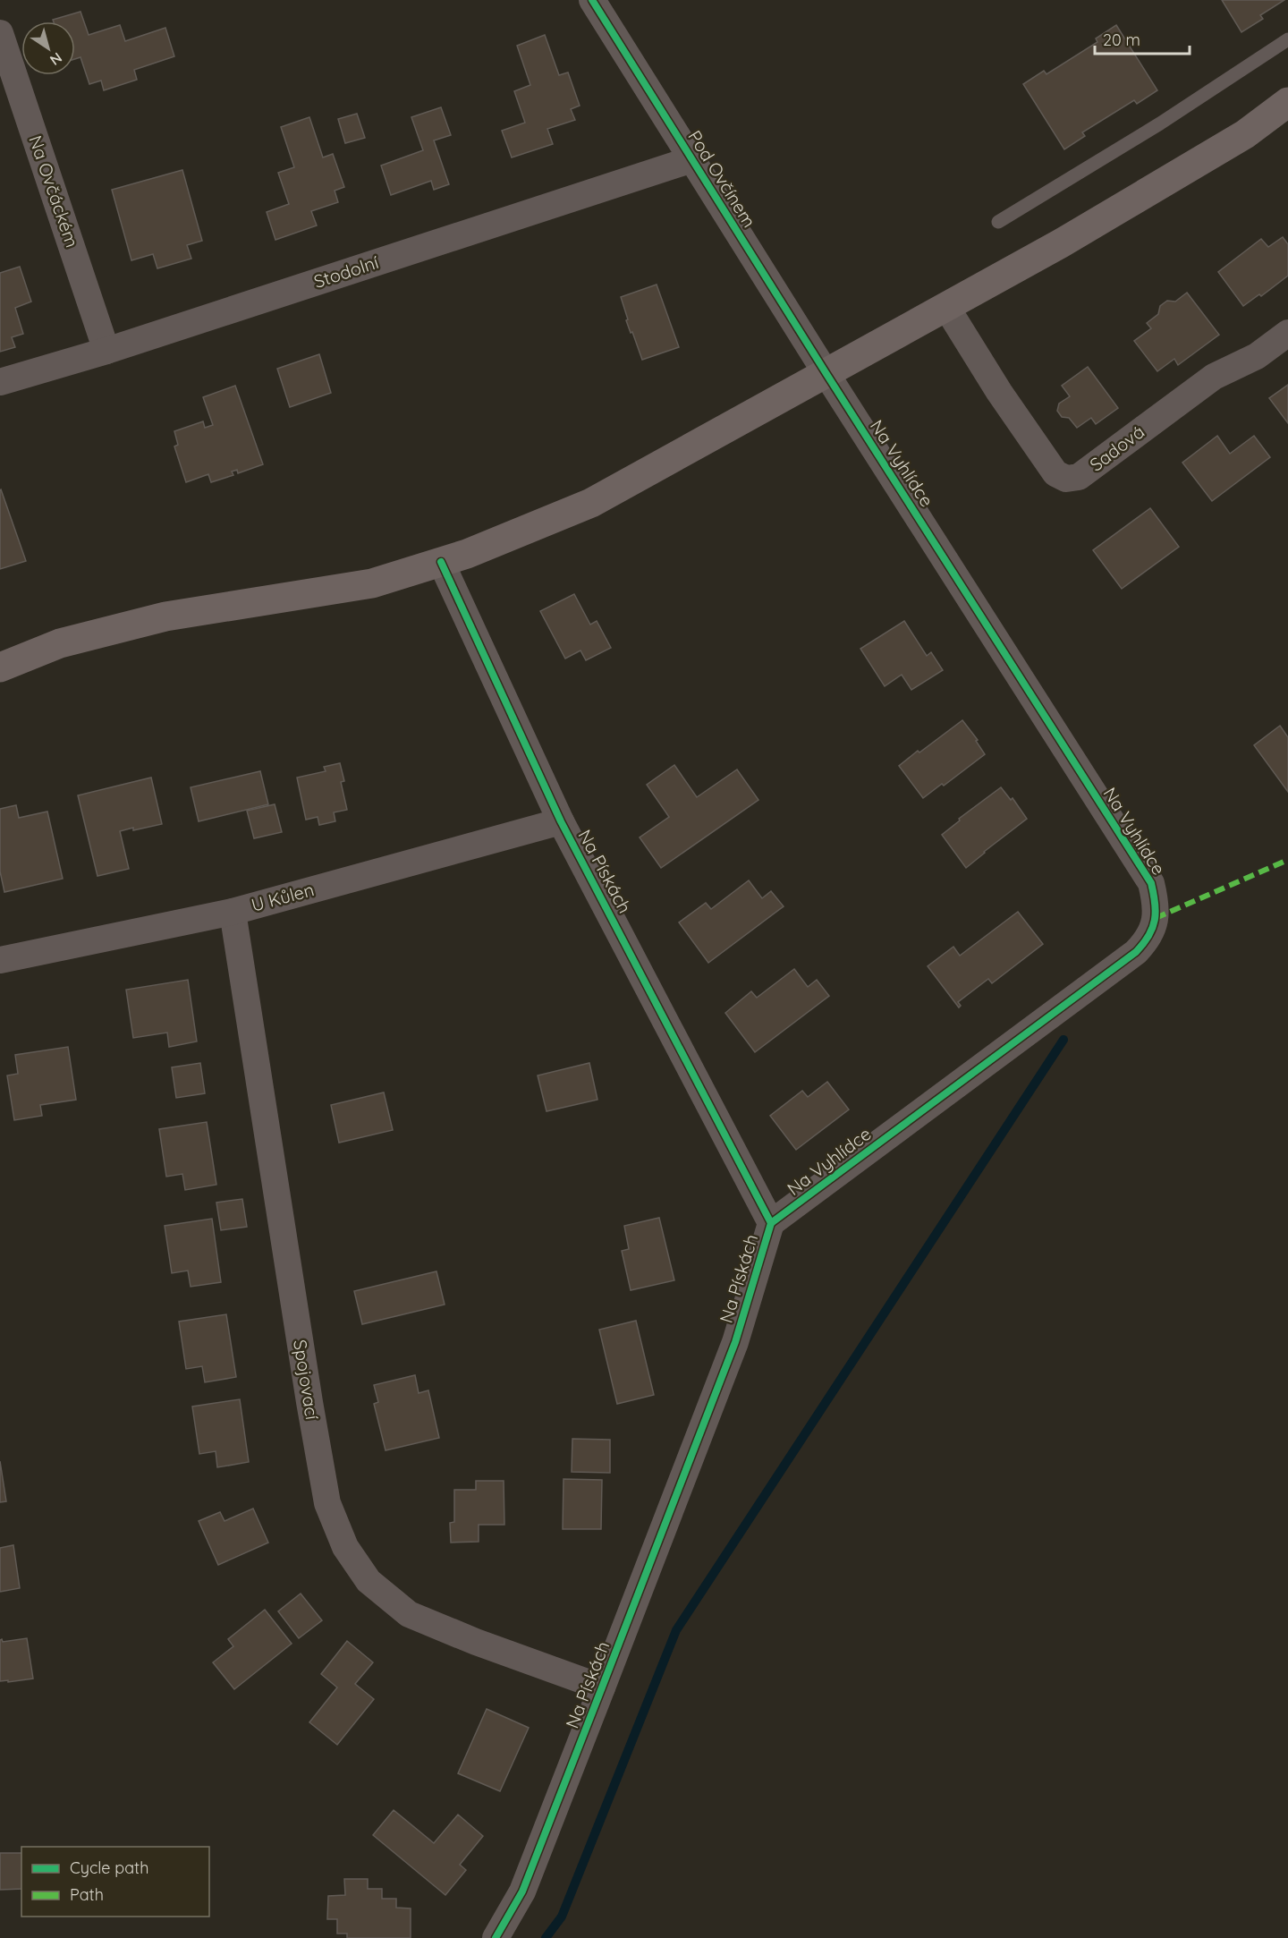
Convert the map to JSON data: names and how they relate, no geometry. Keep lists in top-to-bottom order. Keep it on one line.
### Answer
{"streets":{"street":["Pod Ovčínem","Na Ovčáckém","Stodolní","Sadová","Na Vyhlídce","Na Pískách","U Kůlen","Spojovací"]},"crossings":[["Pod Ovčínem","Stodolní"],["Pod Ovčínem","Na Vyhlídce"],["Na Ovčáckém","Stodolní"],["Na Vyhlídce","Na Pískách"],["Na Pískách","U Kůlen"],["Na Pískách","Spojovací"],["U Kůlen","Spojovací"]],"legend":["Cycle path","Path"],"scale_bar":"20 m","north":"bottom right"}
